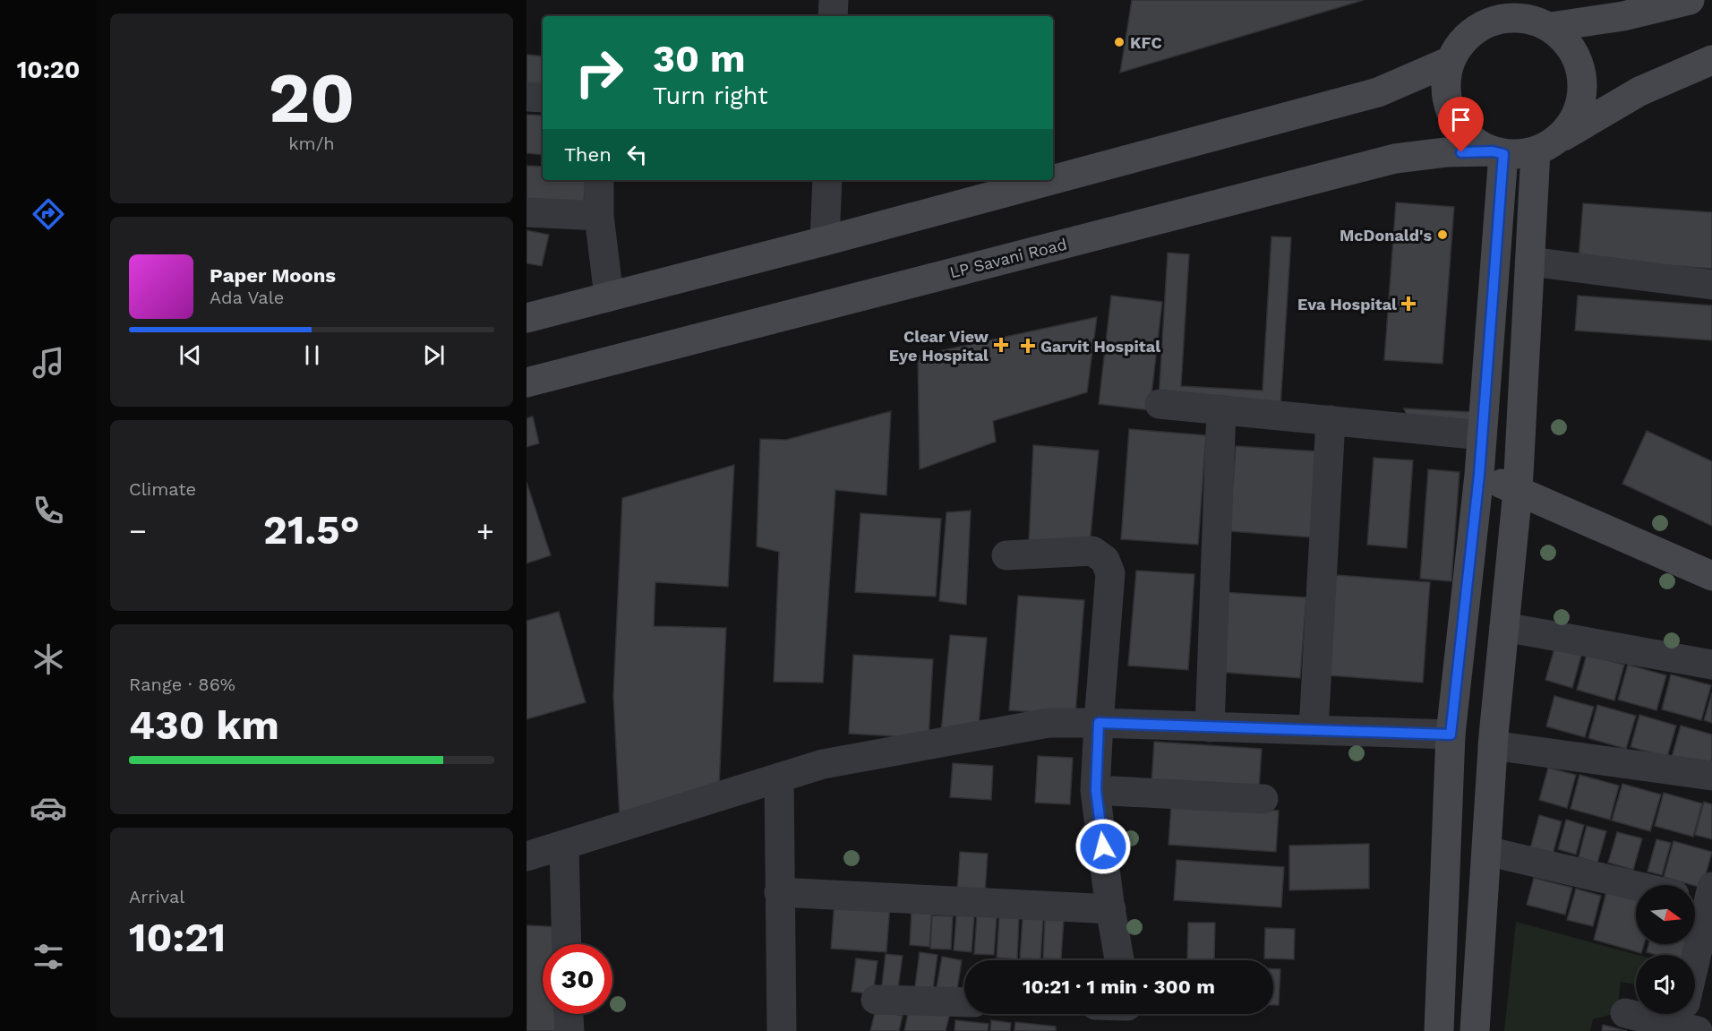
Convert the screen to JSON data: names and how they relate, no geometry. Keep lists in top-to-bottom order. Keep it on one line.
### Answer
{"streets":{"main road":["LP Savani Road"]},"places":{"other":["KFC","McDonald's"],"health":["Eva Hospital","Clear View Eye Hospital","Garvit Hospital"]},"north":"right","page":{"tabs":"10:20","tile":[["20","km/h"],"Climate",["Range · 86%","430 km"],["Arrival","10:21"]],"turn":["30 m","Turn right"],"then":"Then","song":["Paper Moons","Ada Vale"],"heat":["−","21.5°","+"],"limit":"30","trip":"10:21 · 1 min · 300 m"}}
